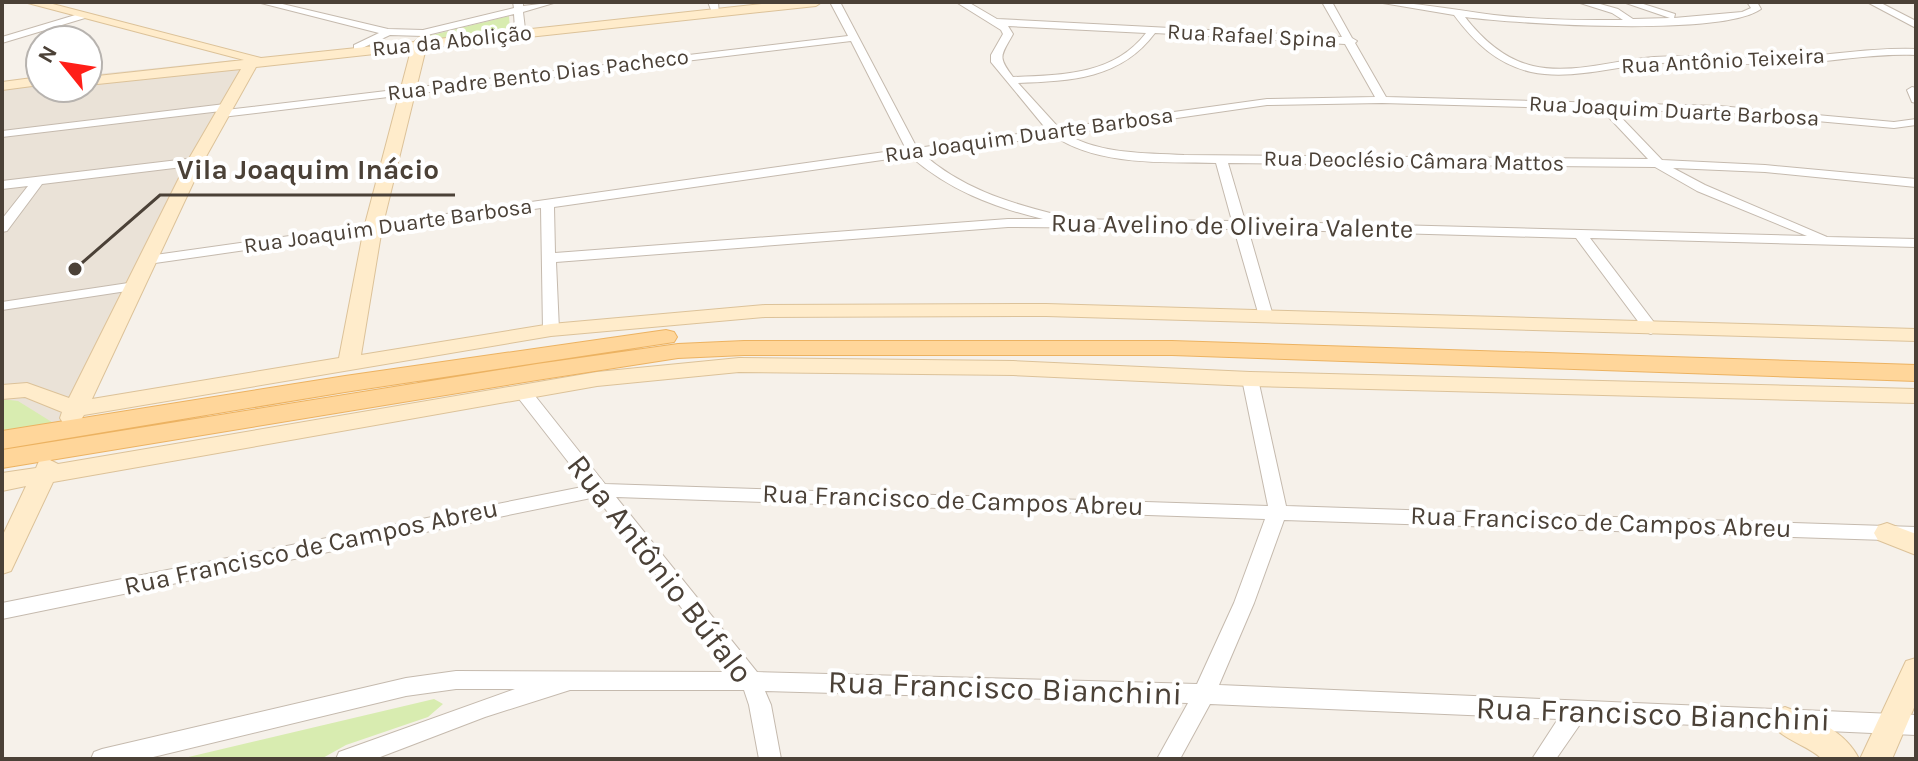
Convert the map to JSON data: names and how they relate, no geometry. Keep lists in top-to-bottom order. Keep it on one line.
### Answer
{"streets":{"main road":["Rua da Abolição"],"street":["Rua Rafael Spina","Rua Antônio Teixeira","Rua Padre Bento Dias Pacheco","Rua Joaquim Duarte Barbosa","Rua Deoclésio Câmara Mattos","Rua Avelino de Oliveira Valente","Rua Francisco de Campos Abreu","Rua Antônio Búfalo","Rua Francisco Bianchini"]},"crossings":[["Rua Rafael Spina","Rua Deoclésio Câmara Mattos"],["Rua Joaquim Duarte Barbosa","Rua Deoclésio Câmara Mattos"],["Rua Francisco de Campos Abreu","Rua Antônio Búfalo"],["Rua Antônio Búfalo","Rua Francisco Bianchini"]],"places":["Vila Joaquim Inácio"],"north":"top left"}
